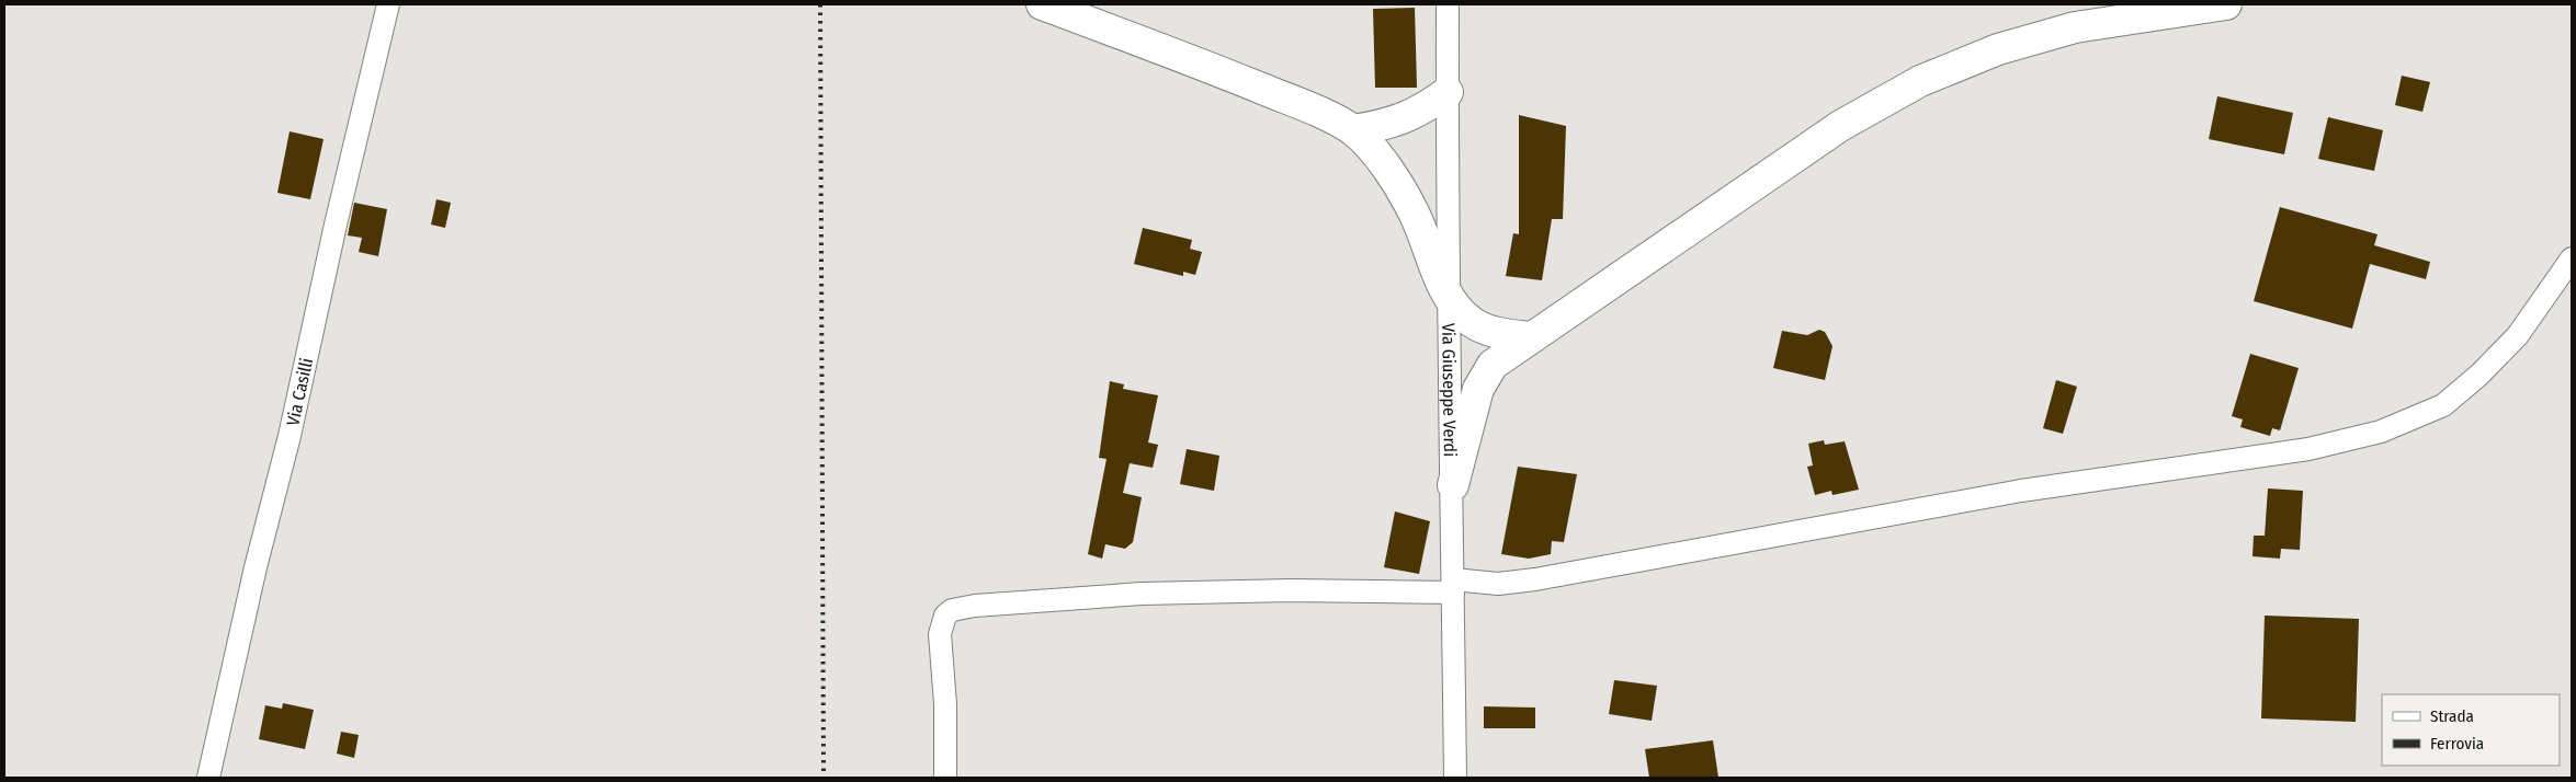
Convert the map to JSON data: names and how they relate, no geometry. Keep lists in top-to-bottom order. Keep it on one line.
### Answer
{"streets":{"street":["Via Casilli","Via Giuseppe Verdi"]},"legend":["Strada","Ferrovia"]}
